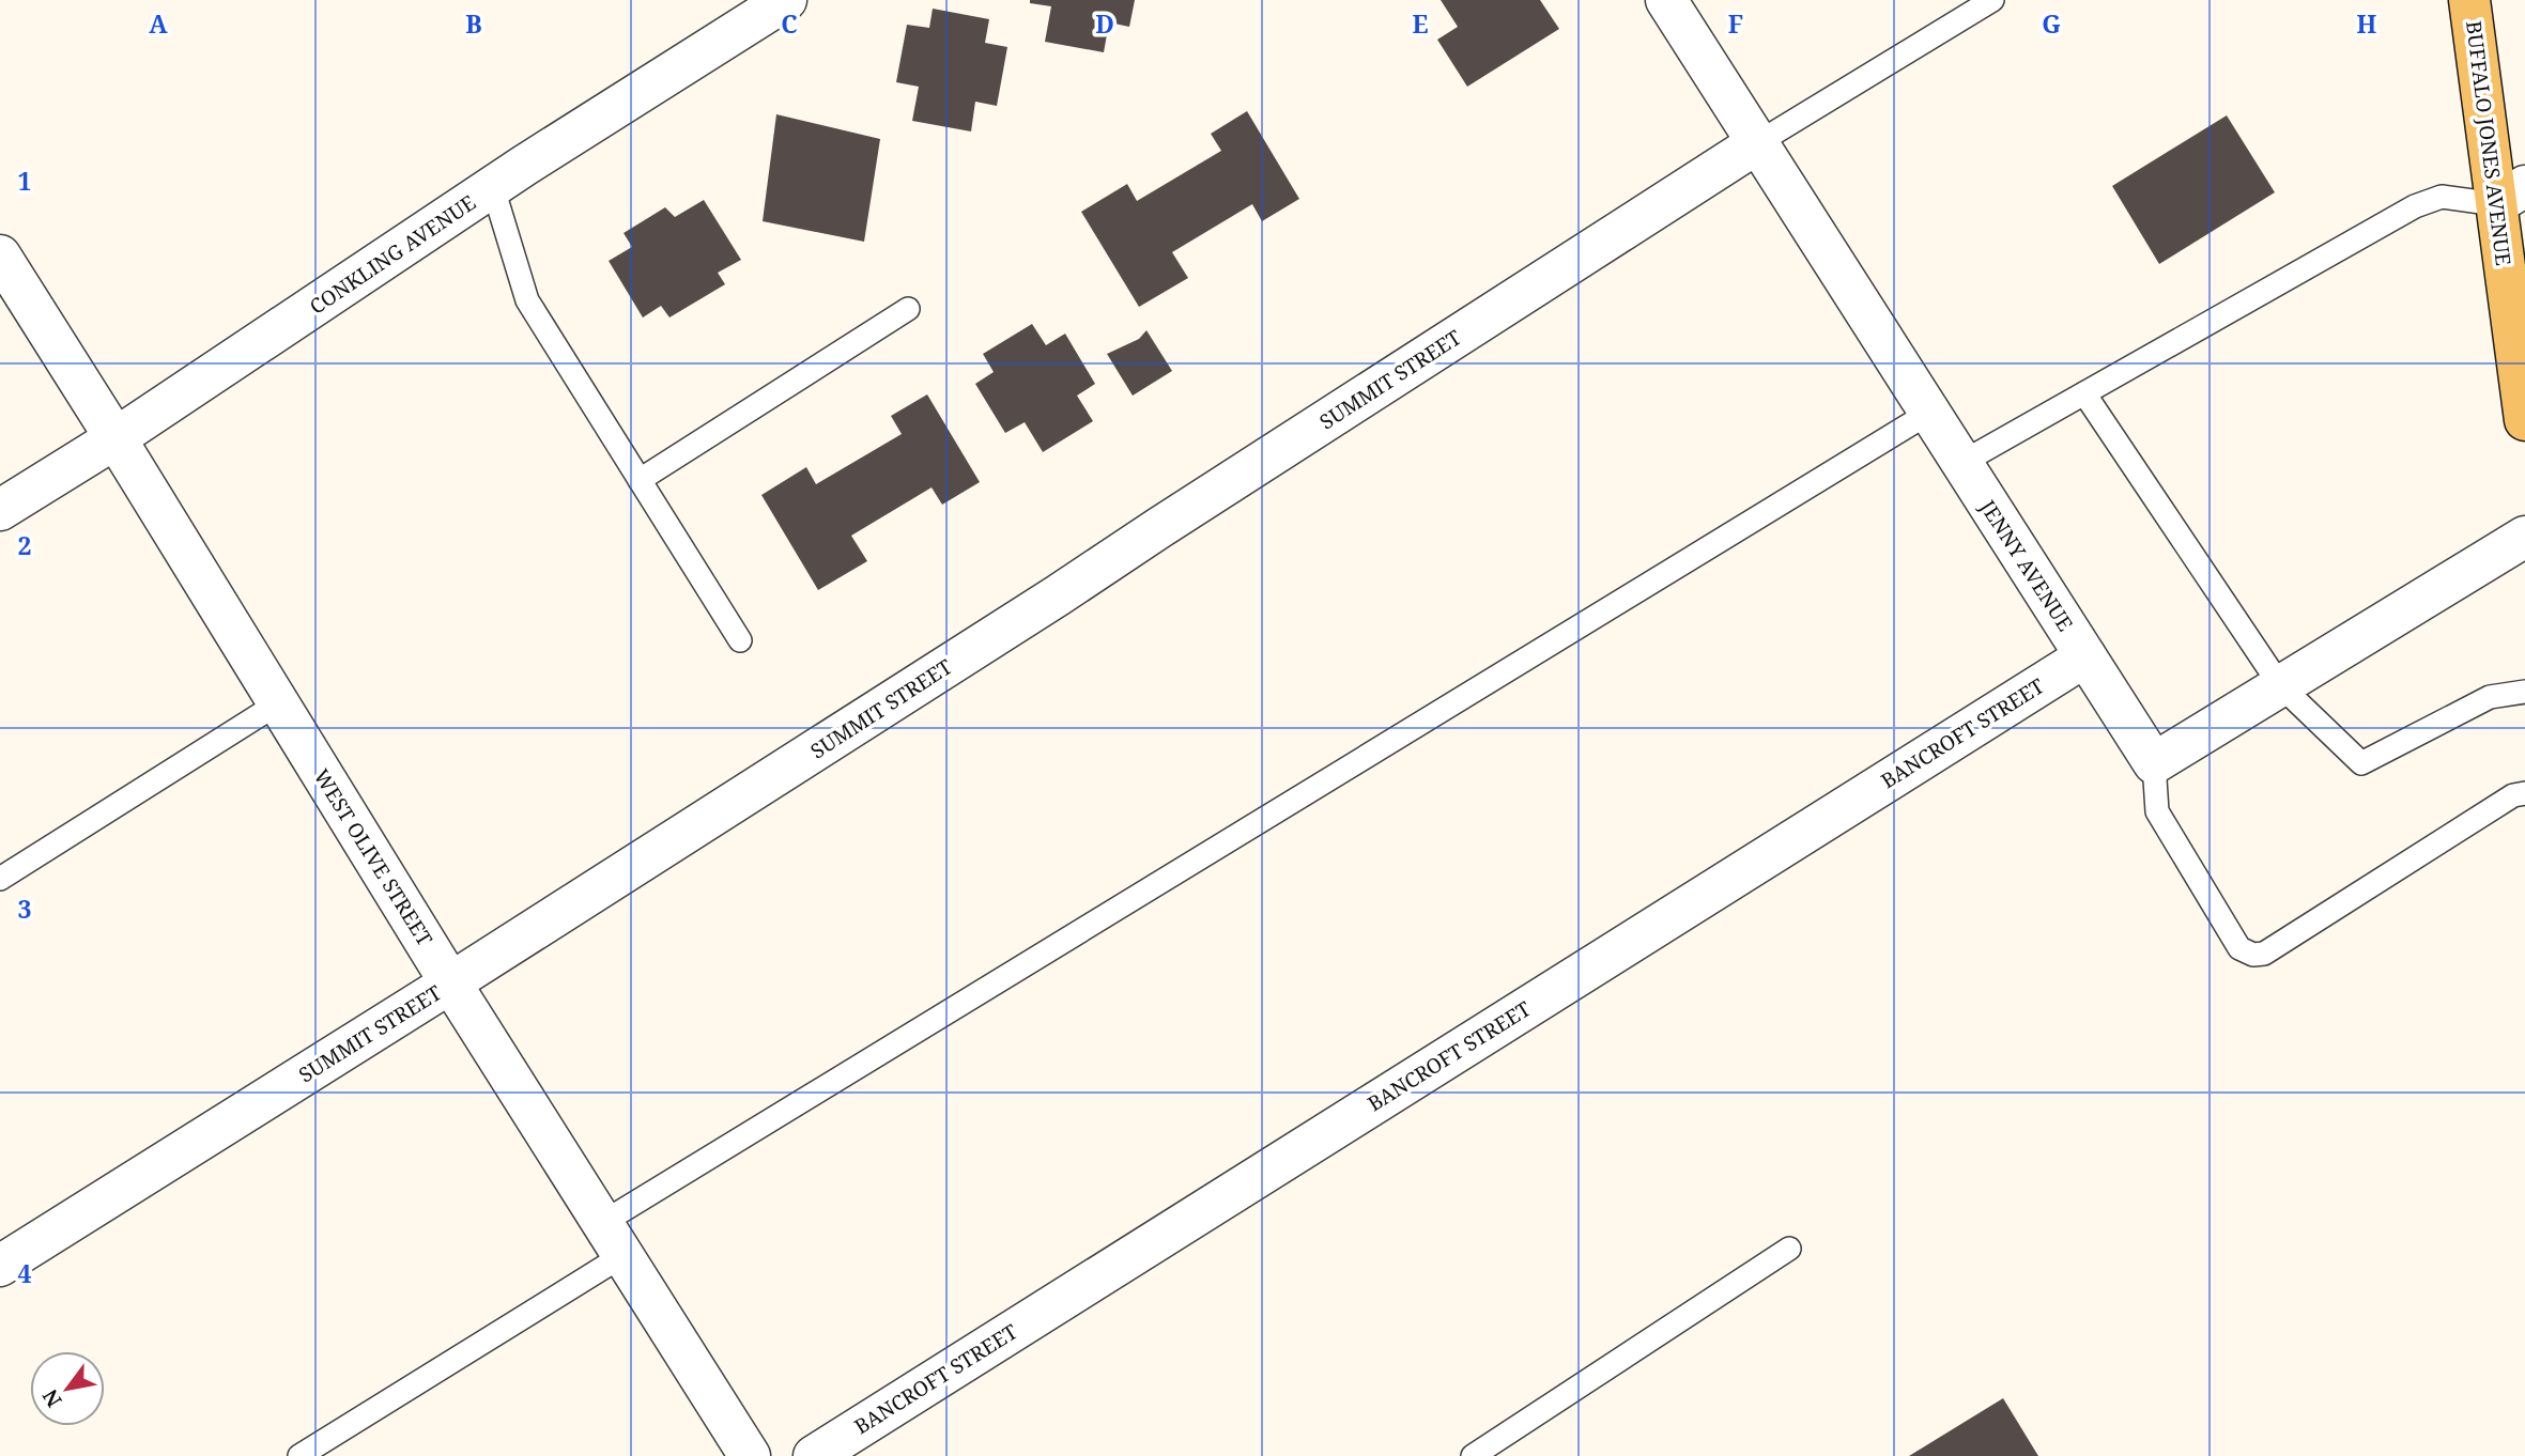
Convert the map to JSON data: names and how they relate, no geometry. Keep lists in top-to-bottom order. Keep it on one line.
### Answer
{"streets":{"main road":["BUFFALO JONES AVENUE"],"street":["CONKLING AVENUE","SUMMIT STREET","JENNY AVENUE","BANCROFT STREET","WEST OLIVE STREET"]},"crossings":[["CONKLING AVENUE","WEST OLIVE STREET"],["SUMMIT STREET","JENNY AVENUE"],["SUMMIT STREET","WEST OLIVE STREET"],["JENNY AVENUE","BANCROFT STREET"]],"north":"bottom left","grid":{"columns":["A","B","C","D","E","F","G","H"],"rows":["1","2","3","4"]}}
